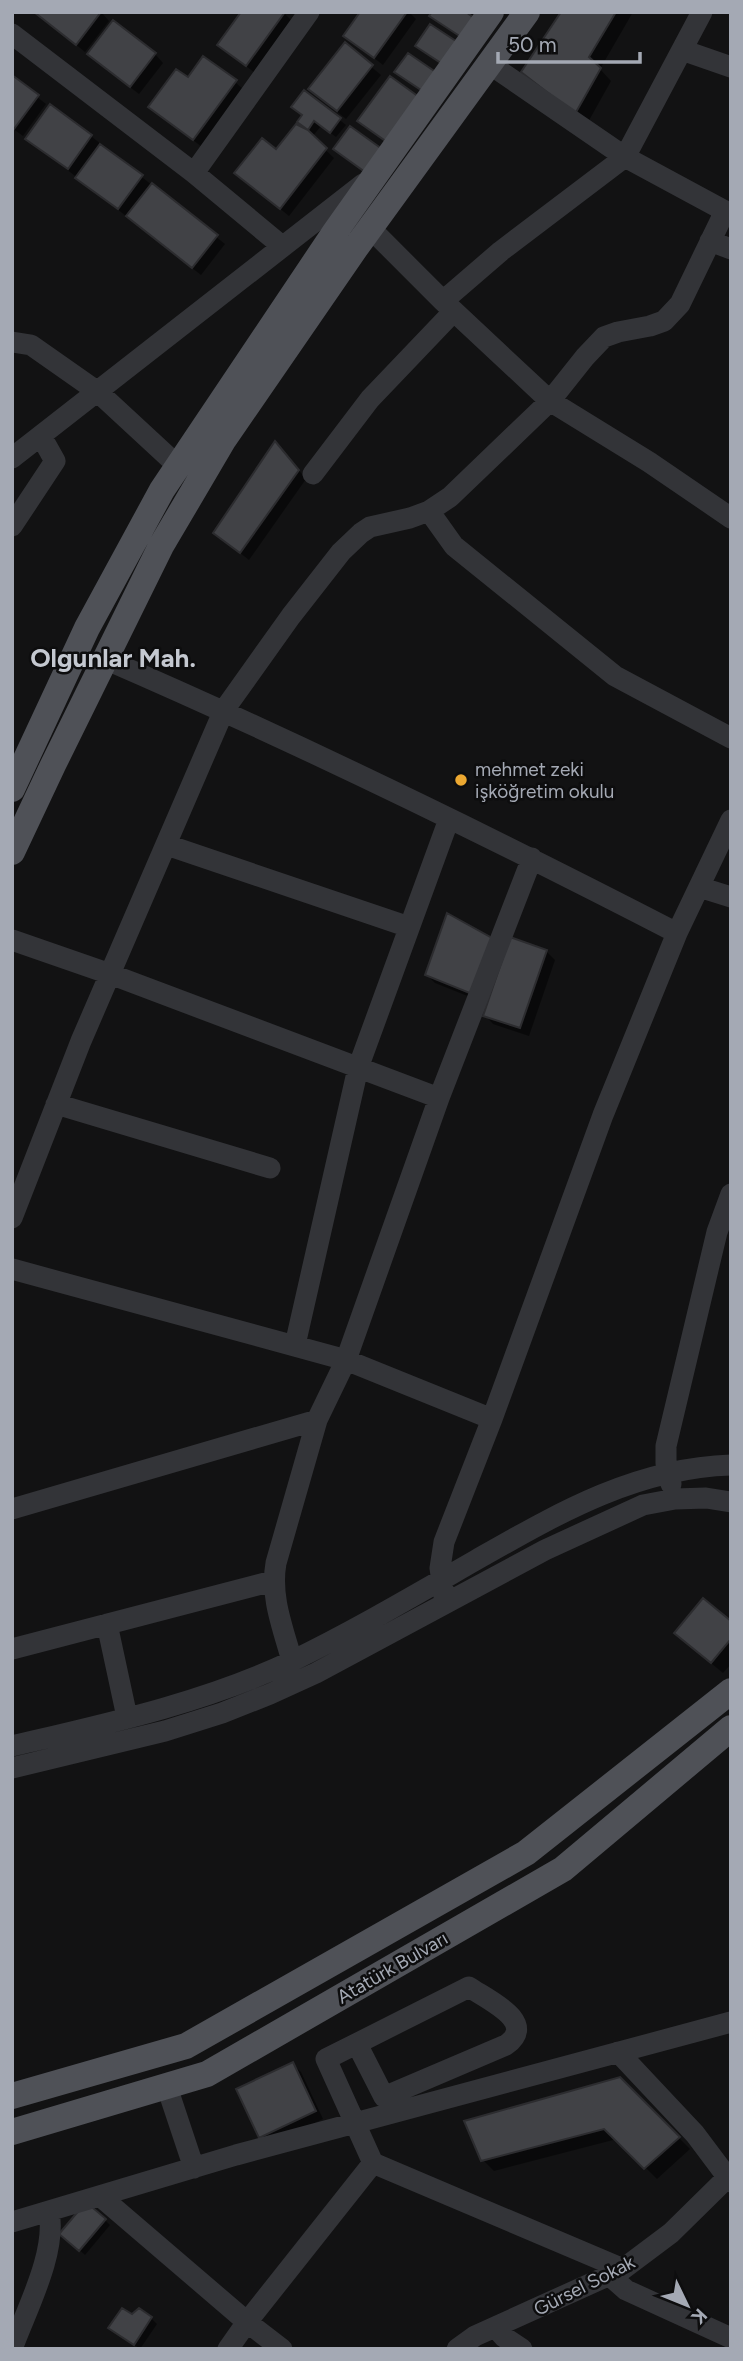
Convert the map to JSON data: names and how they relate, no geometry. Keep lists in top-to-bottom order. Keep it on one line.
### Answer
{"streets":{"main road":["Atatürk Bulvarı"],"street":["Gürsel Sokak"]},"districts":["Olgunlar Mah."],"places":["mehmet zeki işköğretim okulu"],"scale_bar":"50 m","north":"bottom right"}
